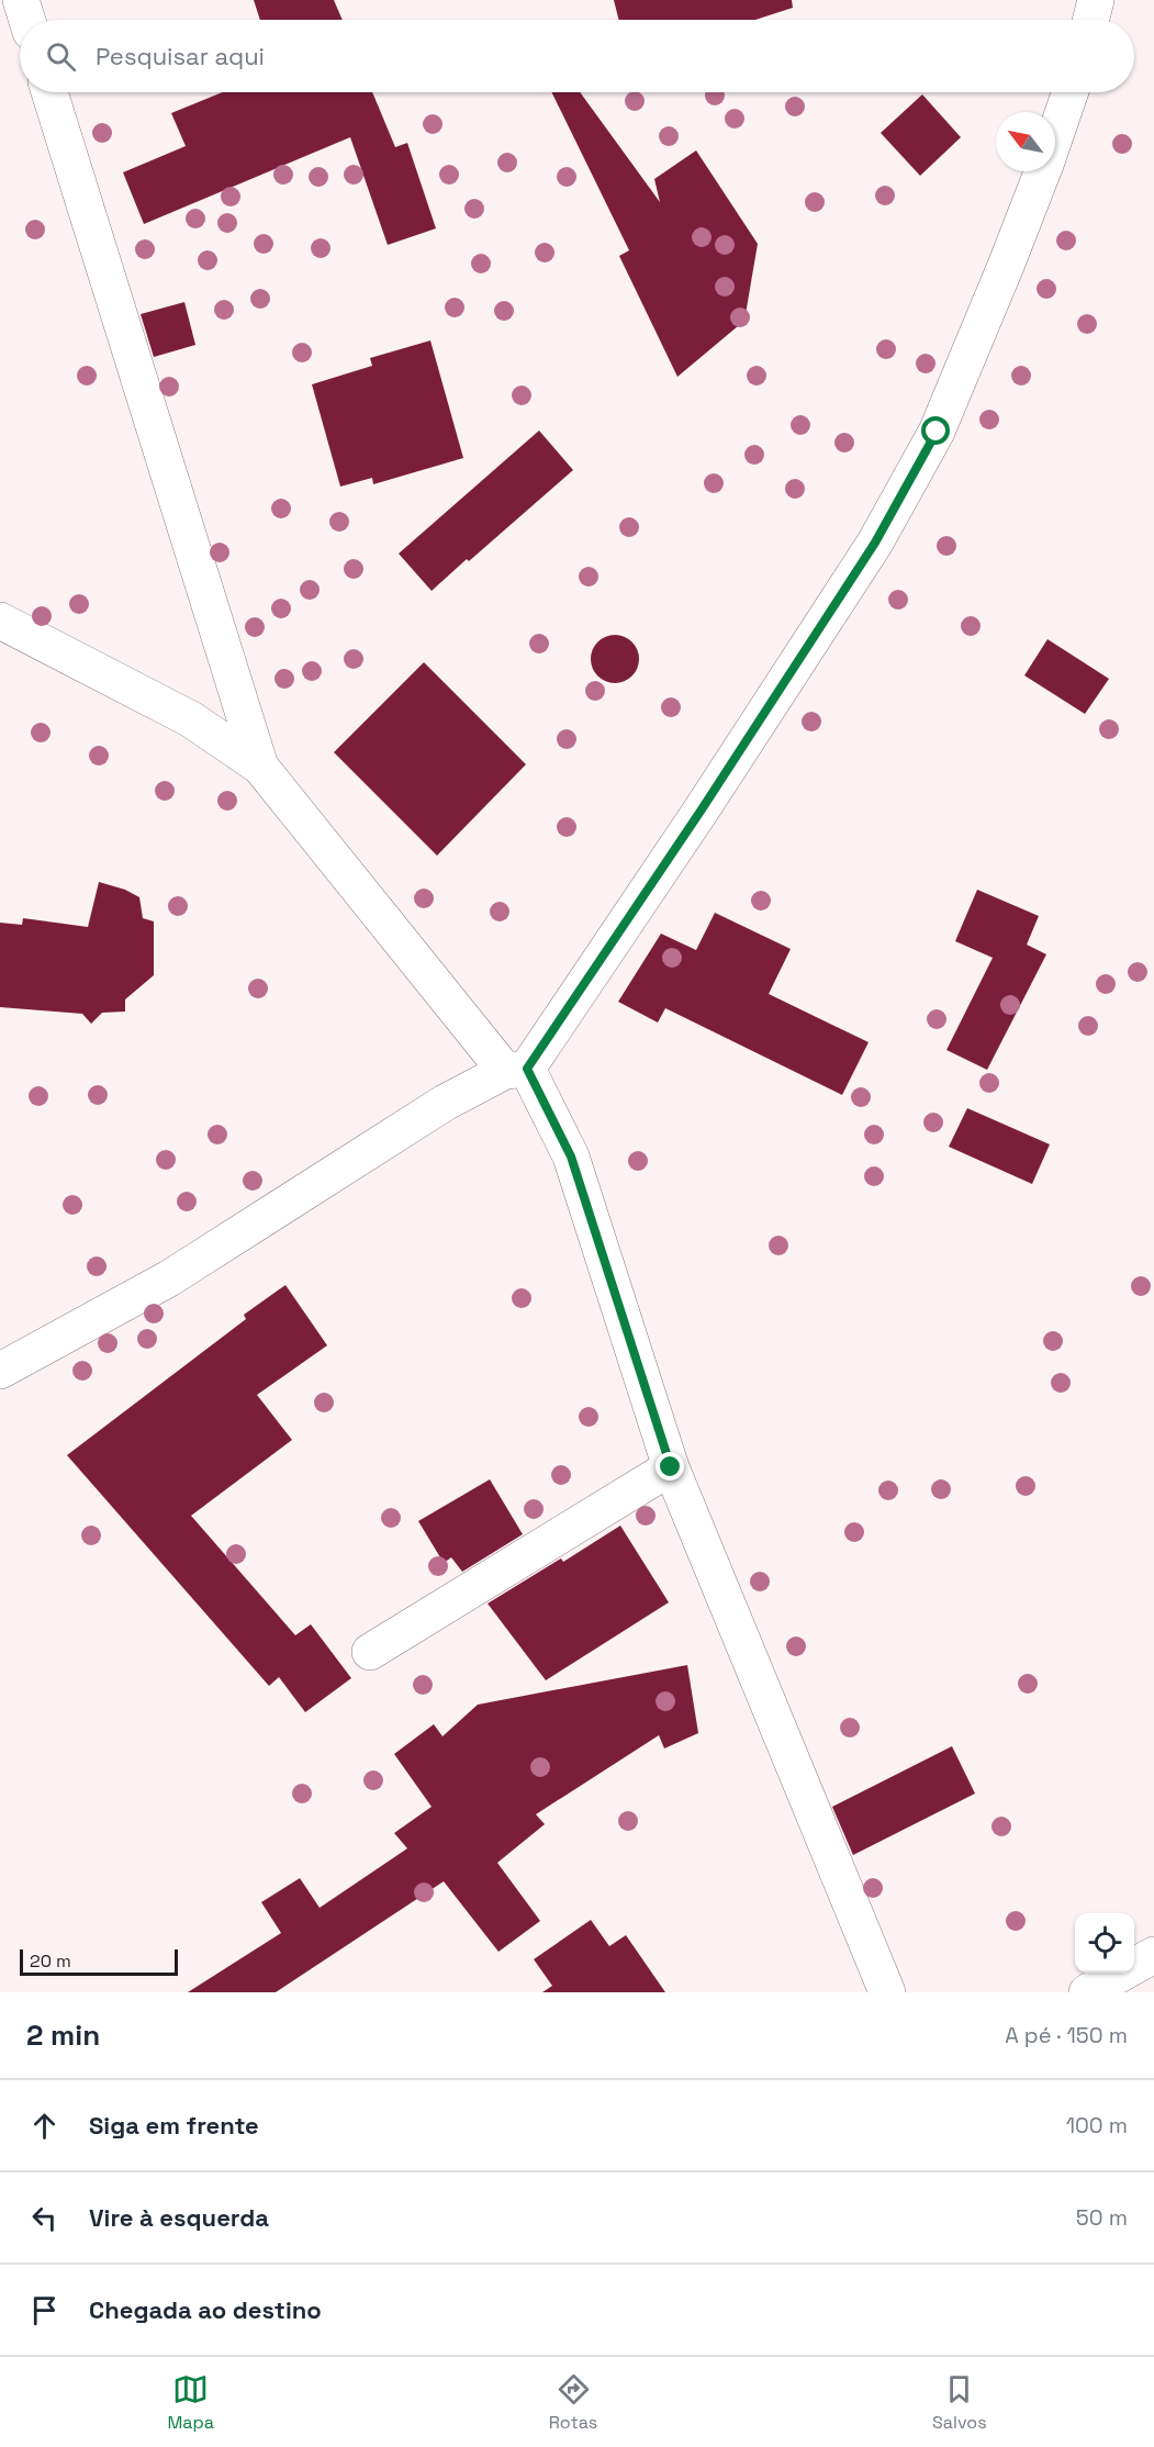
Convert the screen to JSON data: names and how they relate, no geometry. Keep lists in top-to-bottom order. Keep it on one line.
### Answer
{"scale_bar":"20 m","north":"top left","page":{"search":"Pesquisar aqui","scale":"20 m","heading":["2 min","A pé · 150 m"],"list":[["Siga em frente","100 m"],["Vire à esquerda","50 m"],"Chegada ao destino"],"nav":["Mapa","Rotas","Salvos"]}}
